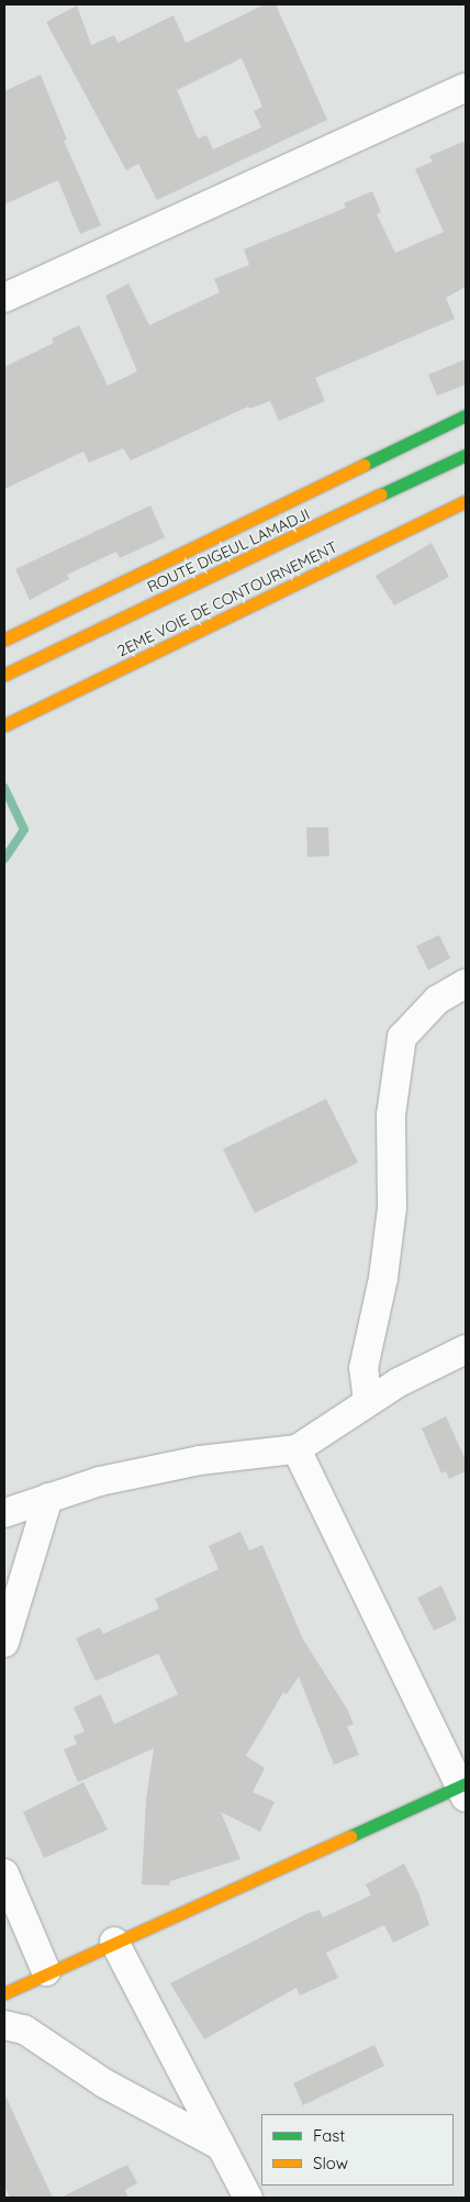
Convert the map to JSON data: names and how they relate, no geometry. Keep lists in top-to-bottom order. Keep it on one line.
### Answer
{"streets":{"main road":["ROUTE DIGEUL LAMADJI","2EME VOIE DE CONTOURNEMENT"]},"legend":["Fast","Slow"]}
